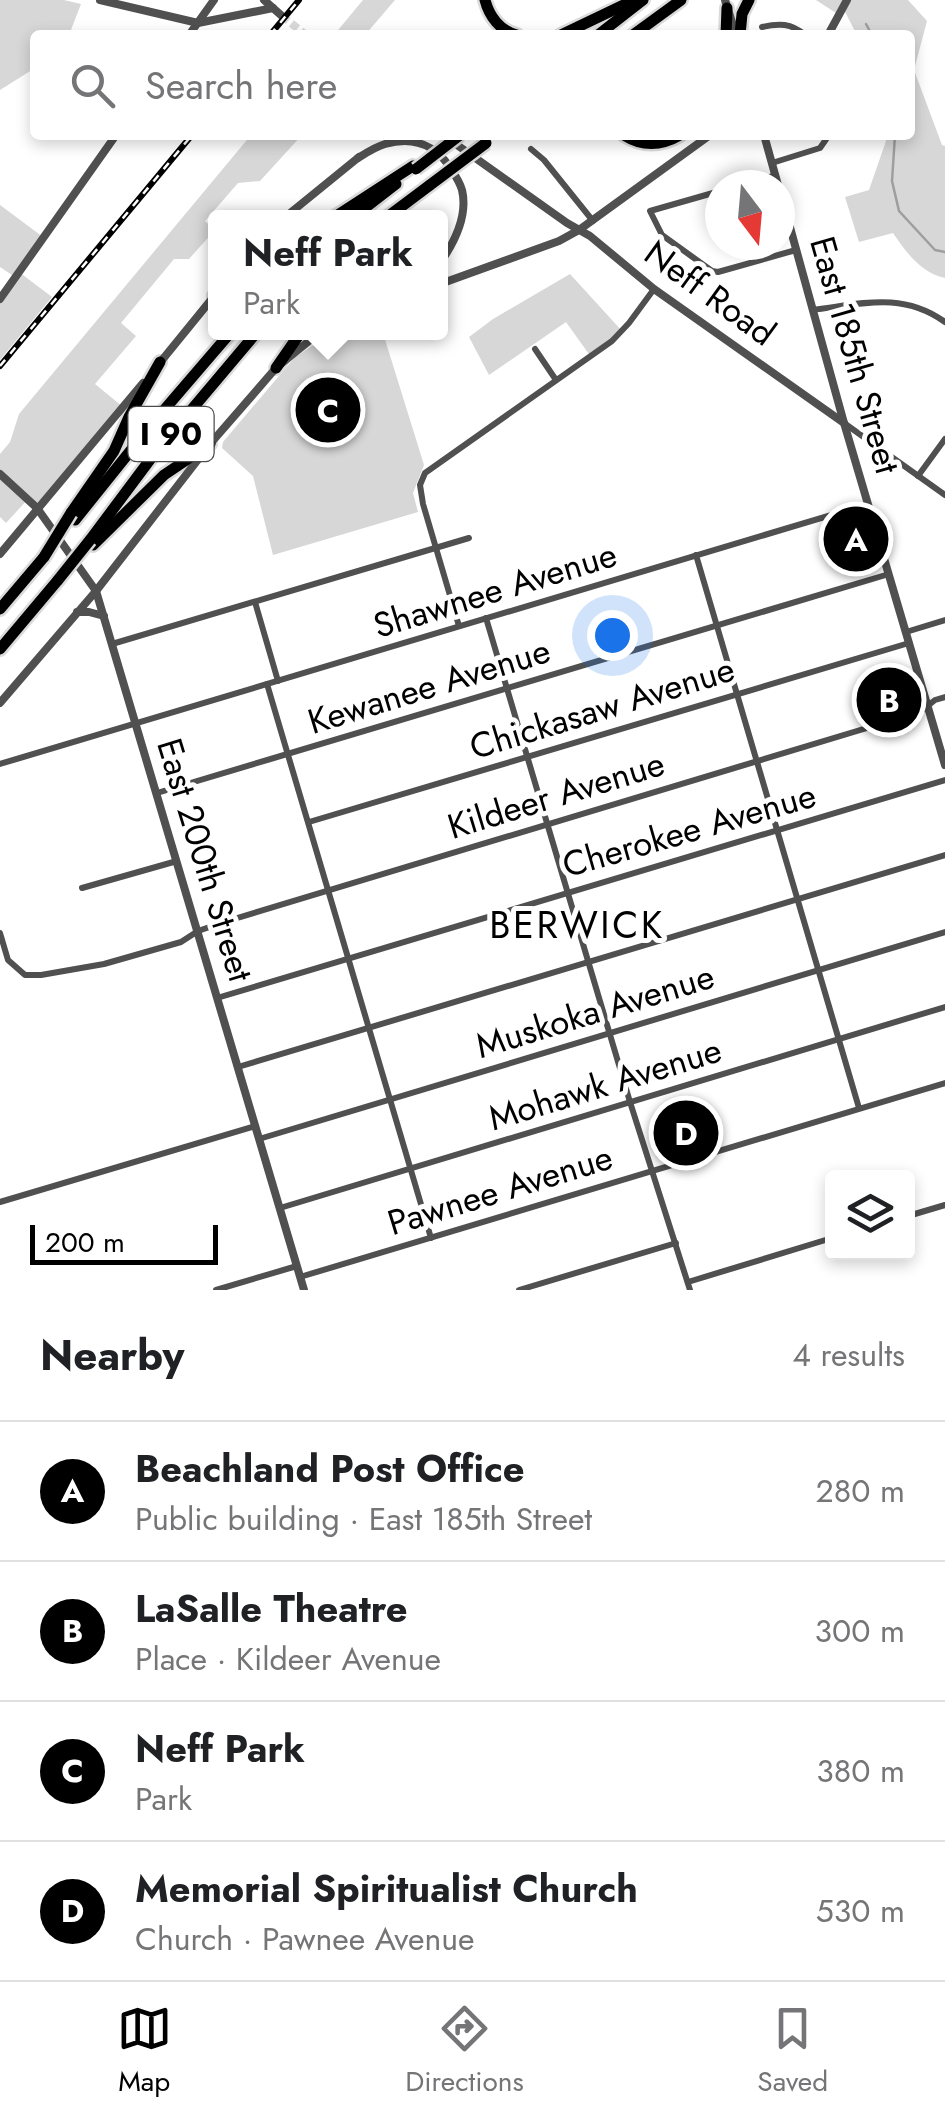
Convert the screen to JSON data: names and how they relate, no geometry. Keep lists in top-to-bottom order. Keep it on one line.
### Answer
{"streets":{"highway":["I 90"],"street":["Neff Road","East 185th Street","Shawnee Avenue","Kewanee Avenue","Chickasaw Avenue","Kildeer Avenue","Cherokee Avenue","East 200th Street","Muskoka Avenue","Mohawk Avenue","Pawnee Avenue"]},"crossings":[["Neff Road","East 185th Street"],["East 185th Street","Shawnee Avenue"],["East 185th Street","Kewanee Avenue"],["East 185th Street","Chickasaw Avenue"],["East 185th Street","Kildeer Avenue"],["Shawnee Avenue","East 200th Street"],["Kewanee Avenue","East 200th Street"],["Kildeer Avenue","East 200th Street"],["Cherokee Avenue","East 200th Street"],["East 200th Street","Muskoka Avenue"],["East 200th Street","Mohawk Avenue"],["East 200th Street","Pawnee Avenue"]],"districts":["BERWICK"],"scale_bar":"200 m","north":"bottom","page":{"search":"Search here","popup":["Neff Park","Park"],"pins":["C","A","B","D"],"scale":"200 m","heading":["Nearby","4 results"],"list":[{"mark":"A","name":"Beachland Post Office","note":"Public building · East 185th Street","value":"280 m"},{"mark":"B","name":"LaSalle Theatre","note":"Place · Kildeer Avenue","value":"300 m"},{"mark":"C","name":"Neff Park","note":"Park","value":"380 m"},{"mark":"D","name":"Memorial Spiritualist Church","note":"Church · Pawnee Avenue","value":"530 m"}],"nav":["Map","Directions","Saved"]}}
